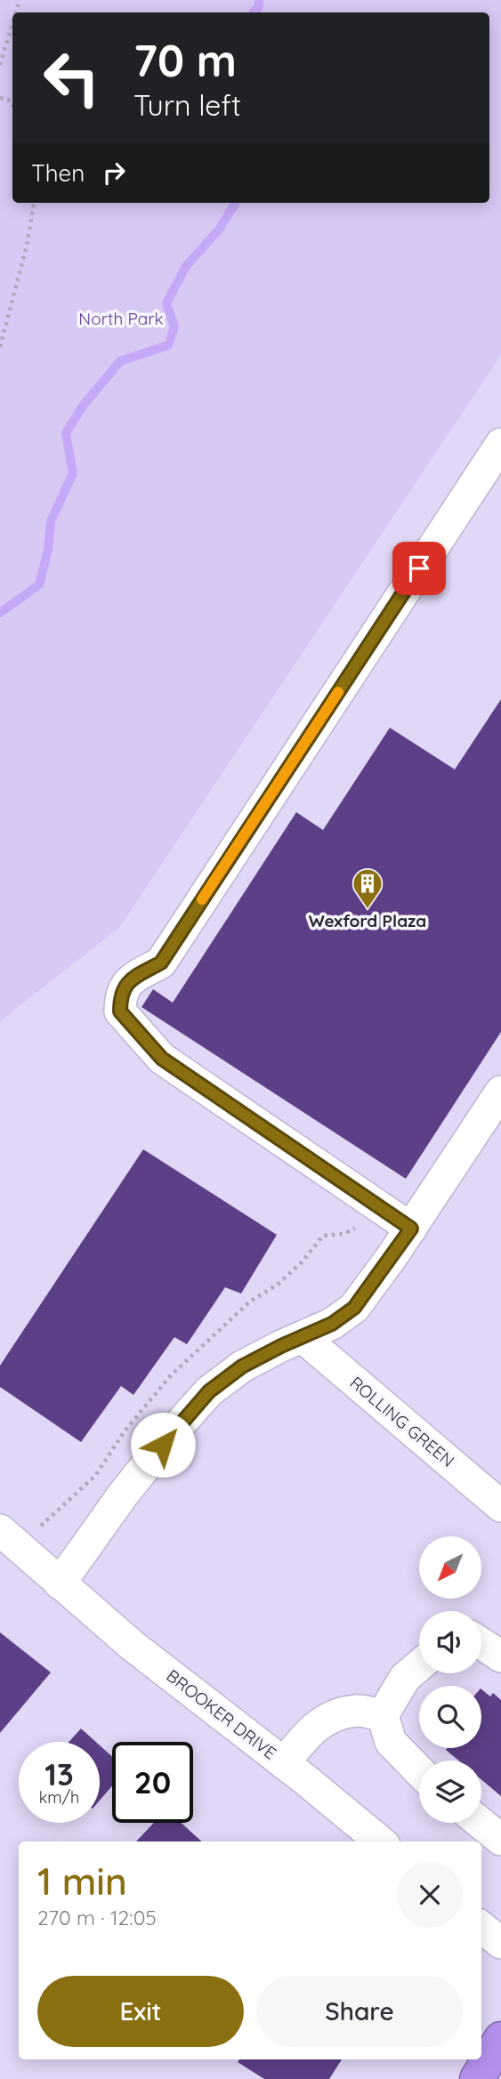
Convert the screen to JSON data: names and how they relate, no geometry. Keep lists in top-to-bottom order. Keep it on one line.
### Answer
{"streets":{"street":["ROLLING GREEN","BROOKER DRIVE"]},"parks":["North Park"],"places":{"building":["Wexford Plaza"]},"north":"bottom left","page":{"turn":["70 m","Turn left"],"then":"Then","speed":"13 km/h","limit":"20","heading":["1 min","270 m · 12:05"],"buttons":["Exit","Share"]}}
